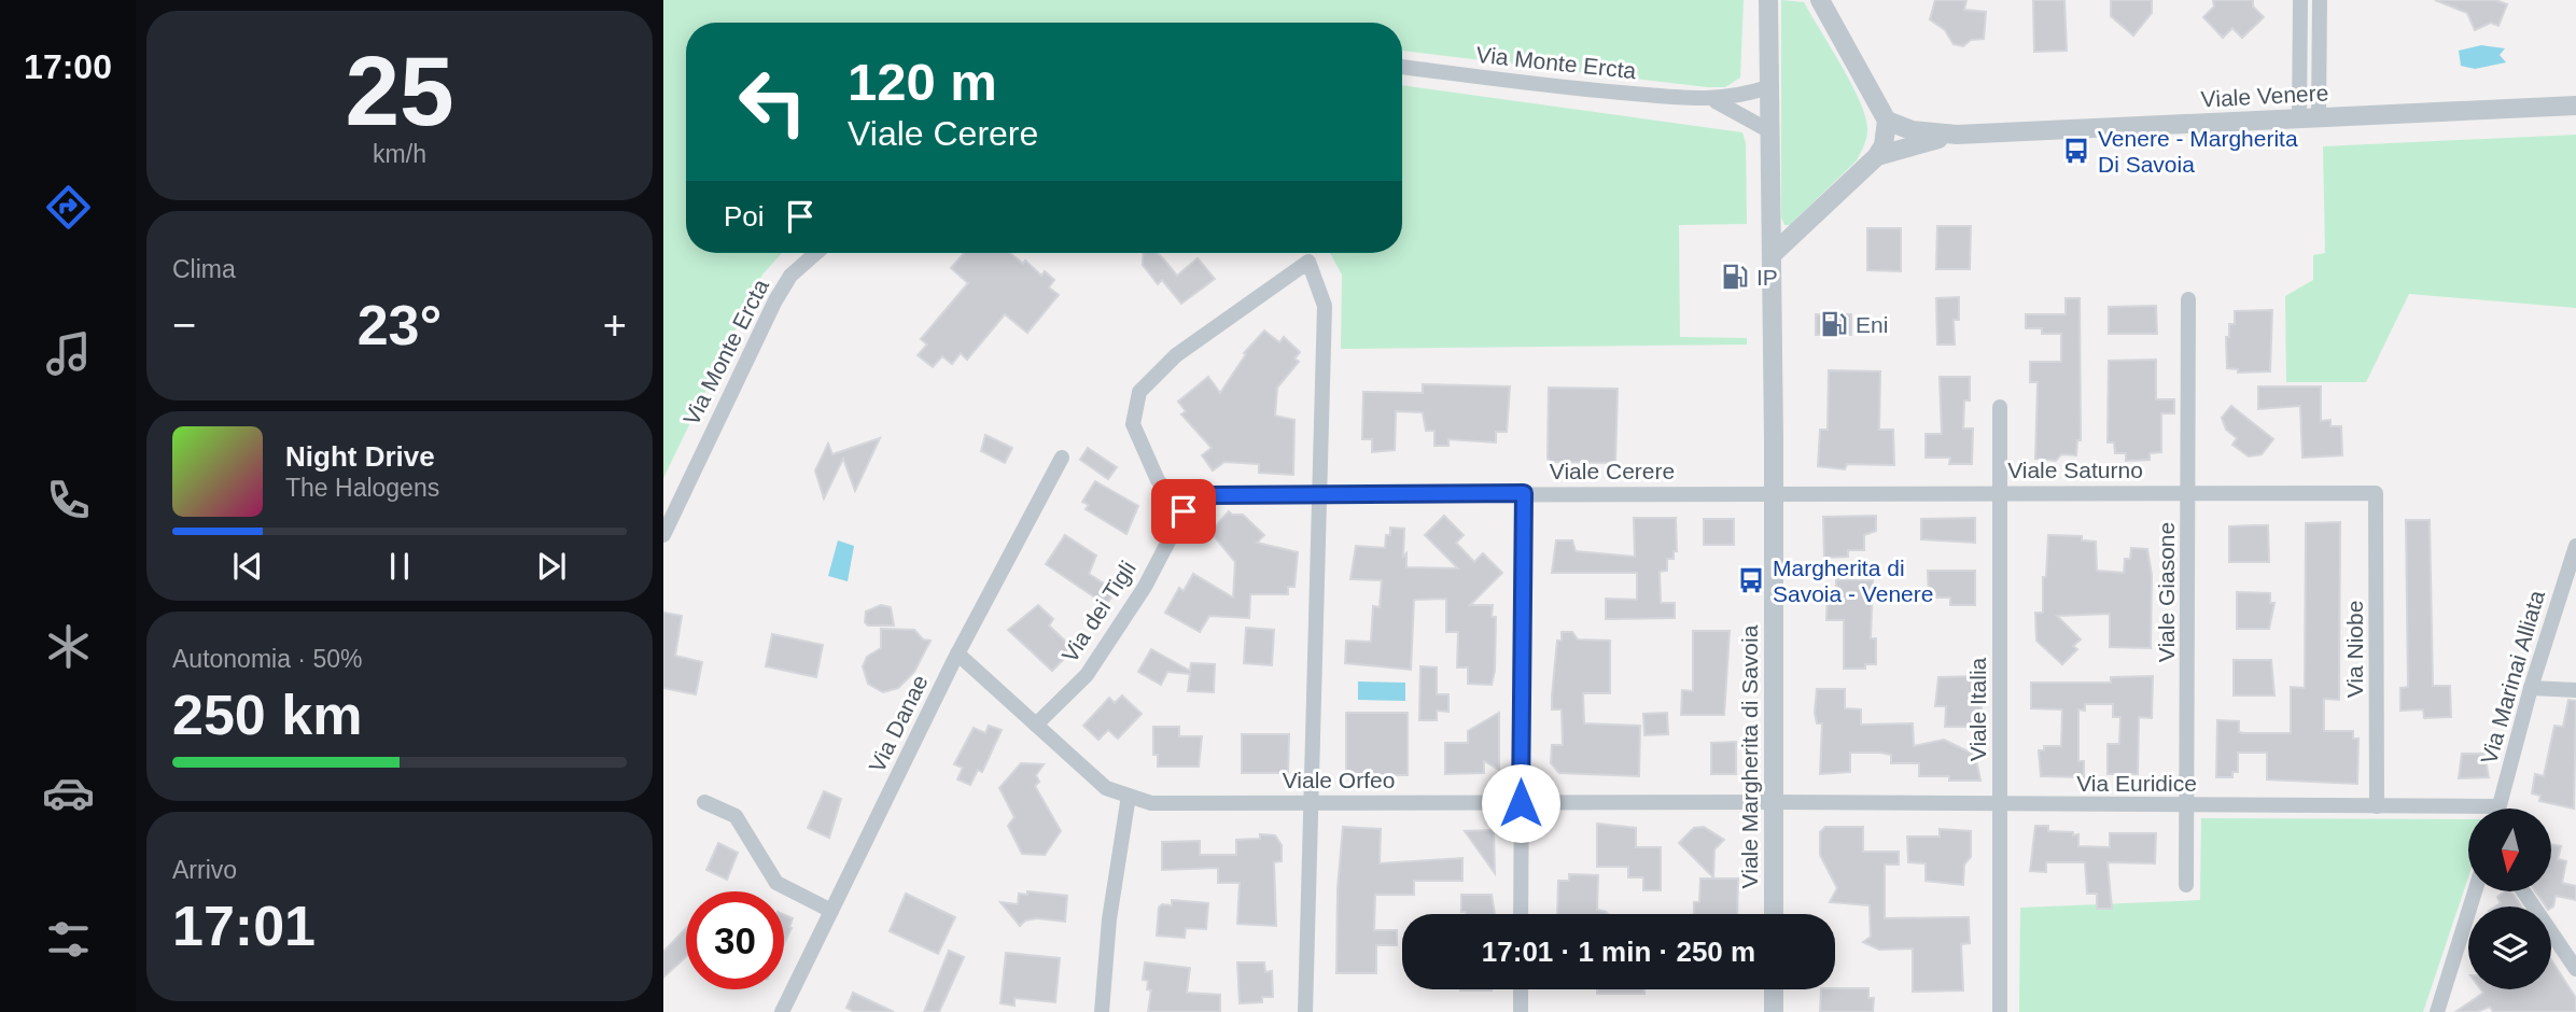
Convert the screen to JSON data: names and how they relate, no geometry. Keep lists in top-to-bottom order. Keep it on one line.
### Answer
{"streets":{"street":["Via Monte Ercta","Viale Venere","Viale Saturno","Viale Cerere","Viale Giasone","Via dei Tigli","Via Niobe","Via Marinai Alliata","Viale Italia","Via Danae","Viale Margherita di Savoia","Viale Orfeo","Via Euridice"]},"crossings":[["Viale Saturno","Viale Cerere"],["Viale Saturno","Viale Giasone"],["Viale Saturno","Via Niobe"],["Viale Saturno","Viale Italia"],["Viale Saturno","Viale Margherita di Savoia"],["Viale Cerere","Via dei Tigli"],["Viale Cerere","Viale Margherita di Savoia"],["Viale Giasone","Via Euridice"],["Via dei Tigli","Viale Orfeo"],["Via Niobe","Via Euridice"],["Viale Italia","Via Euridice"],["Via Danae","Viale Orfeo"],["Viale Margherita di Savoia","Viale Orfeo"],["Viale Margherita di Savoia","Via Euridice"],["Viale Orfeo","Via Euridice"]],"places":{"bus stop":["Venere - Margherita Di Savoia","Margherita di Savoia - Venere"],"fuel station":["IP","Eni"]},"north":"bottom","page":{"tabs":"17:00","tile":[["25","km/h"],"Clima",["Autonomia · 50%","250 km"],["Arrivo","17:01"]],"turn":["120 m","Viale Cerere"],"then":"Poi","heat":["−","23°","+"],"song":["Night Drive","The Halogens"],"limit":"30","trip":"17:01 · 1 min · 250 m"}}
